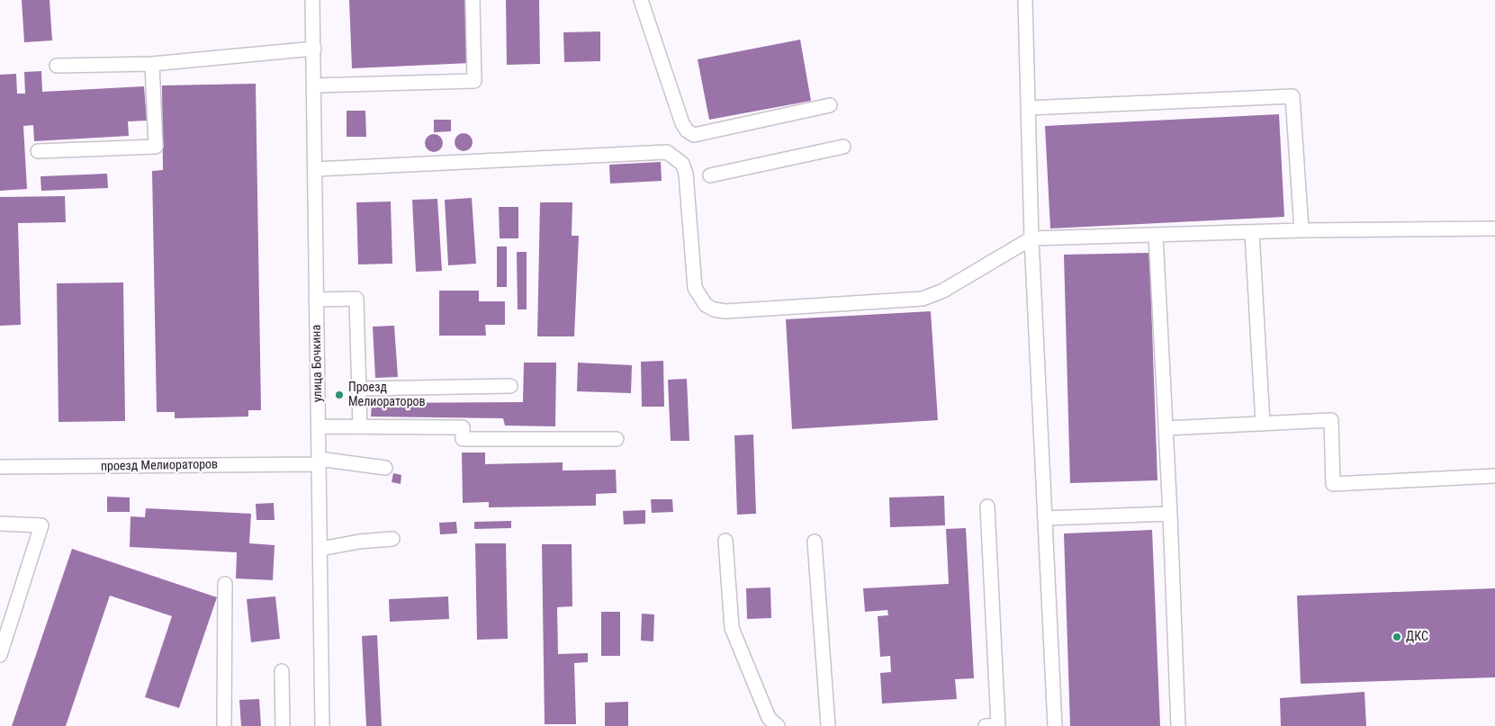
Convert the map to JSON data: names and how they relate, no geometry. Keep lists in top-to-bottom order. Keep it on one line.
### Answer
{"streets":{"street":["улица Бочкина","проезд Мелиораторов"]},"crossings":[["улица Бочкина","проезд Мелиораторов"]],"places":["Проезд Мелиораторов","ДКС"]}
